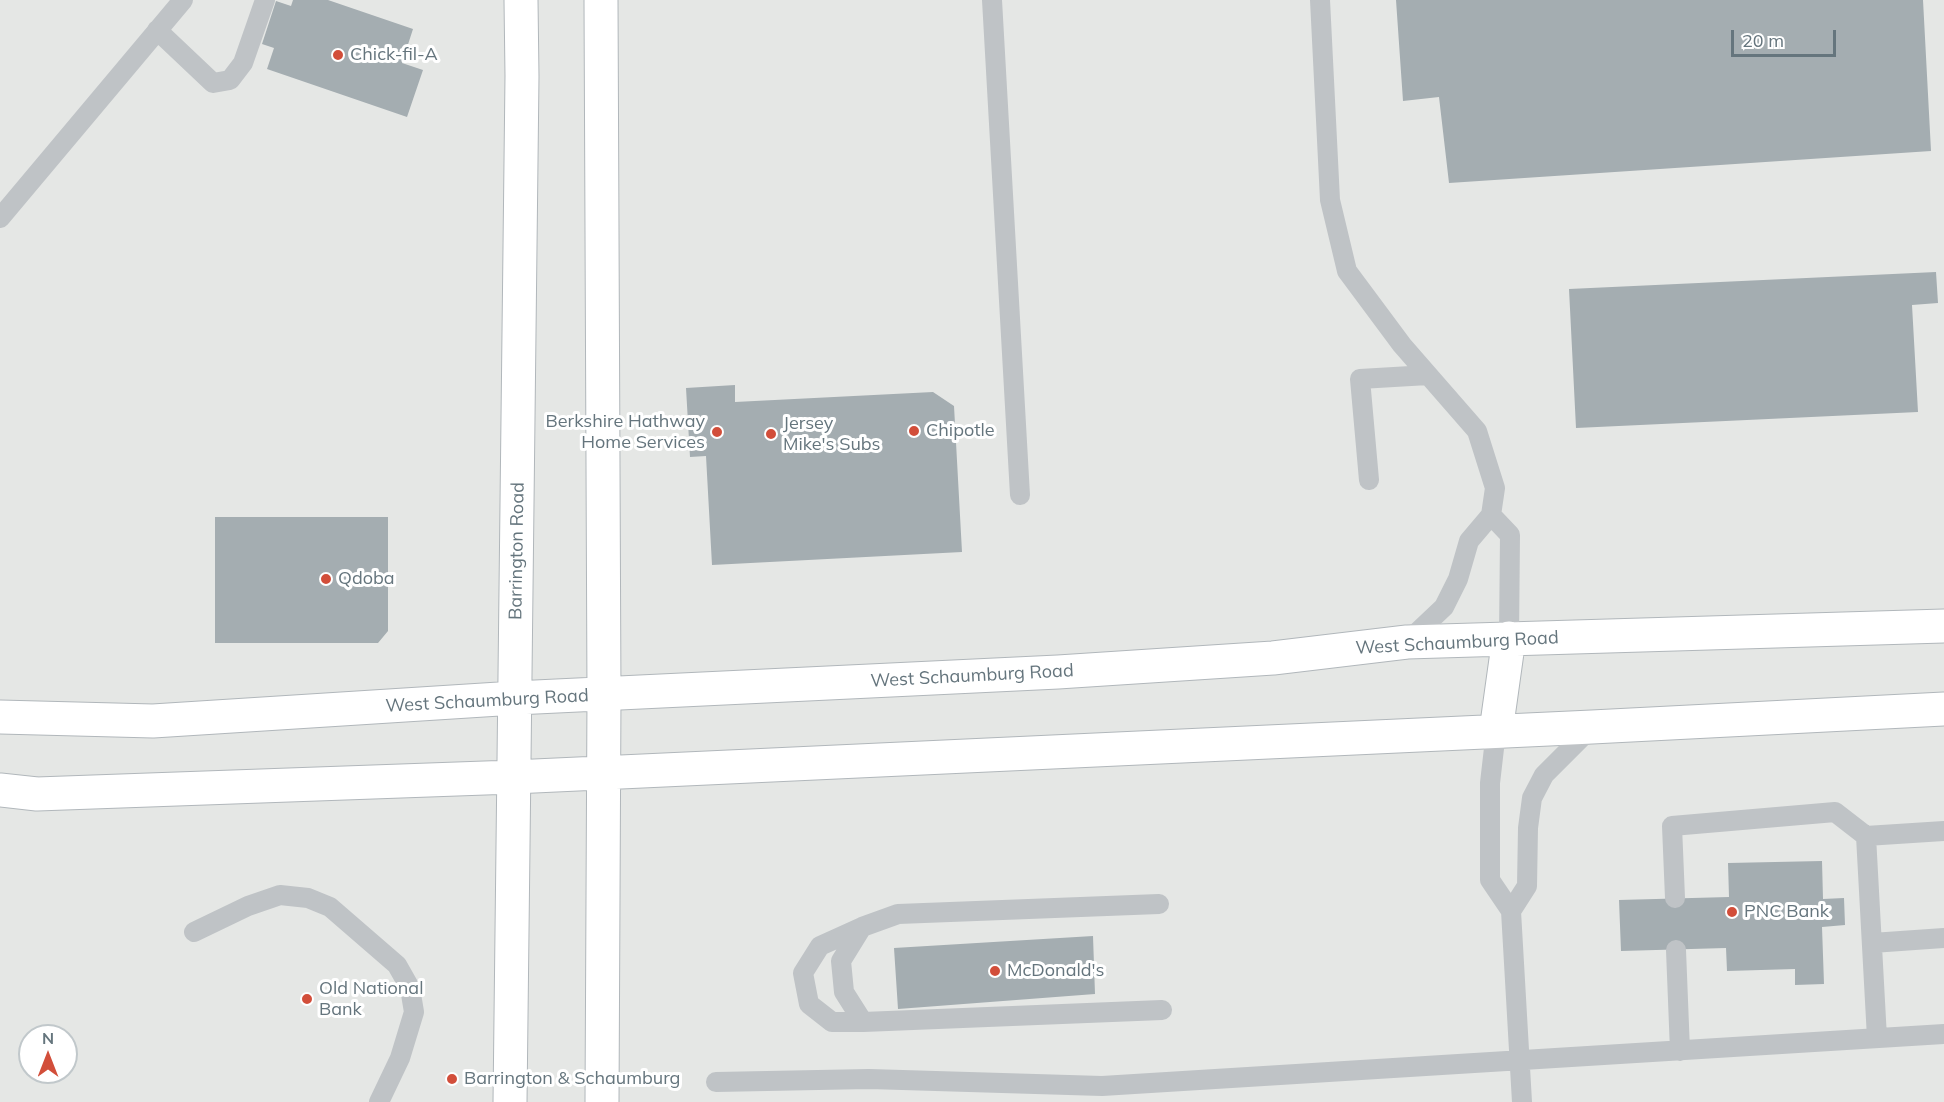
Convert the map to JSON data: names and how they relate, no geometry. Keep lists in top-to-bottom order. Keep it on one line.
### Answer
{"streets":{"main road":["Barrington Road","West Schaumburg Road"]},"crossings":[["Barrington Road","West Schaumburg Road"]],"places":["Chick-fil-A","Chipotle","Berkshire Hathway Home Services","Jersey Mike's Subs","Qdoba","PNC Bank","McDonald's","Old National Bank","Barrington & Schaumburg"],"scale_bar":"20 m","north":"top"}
